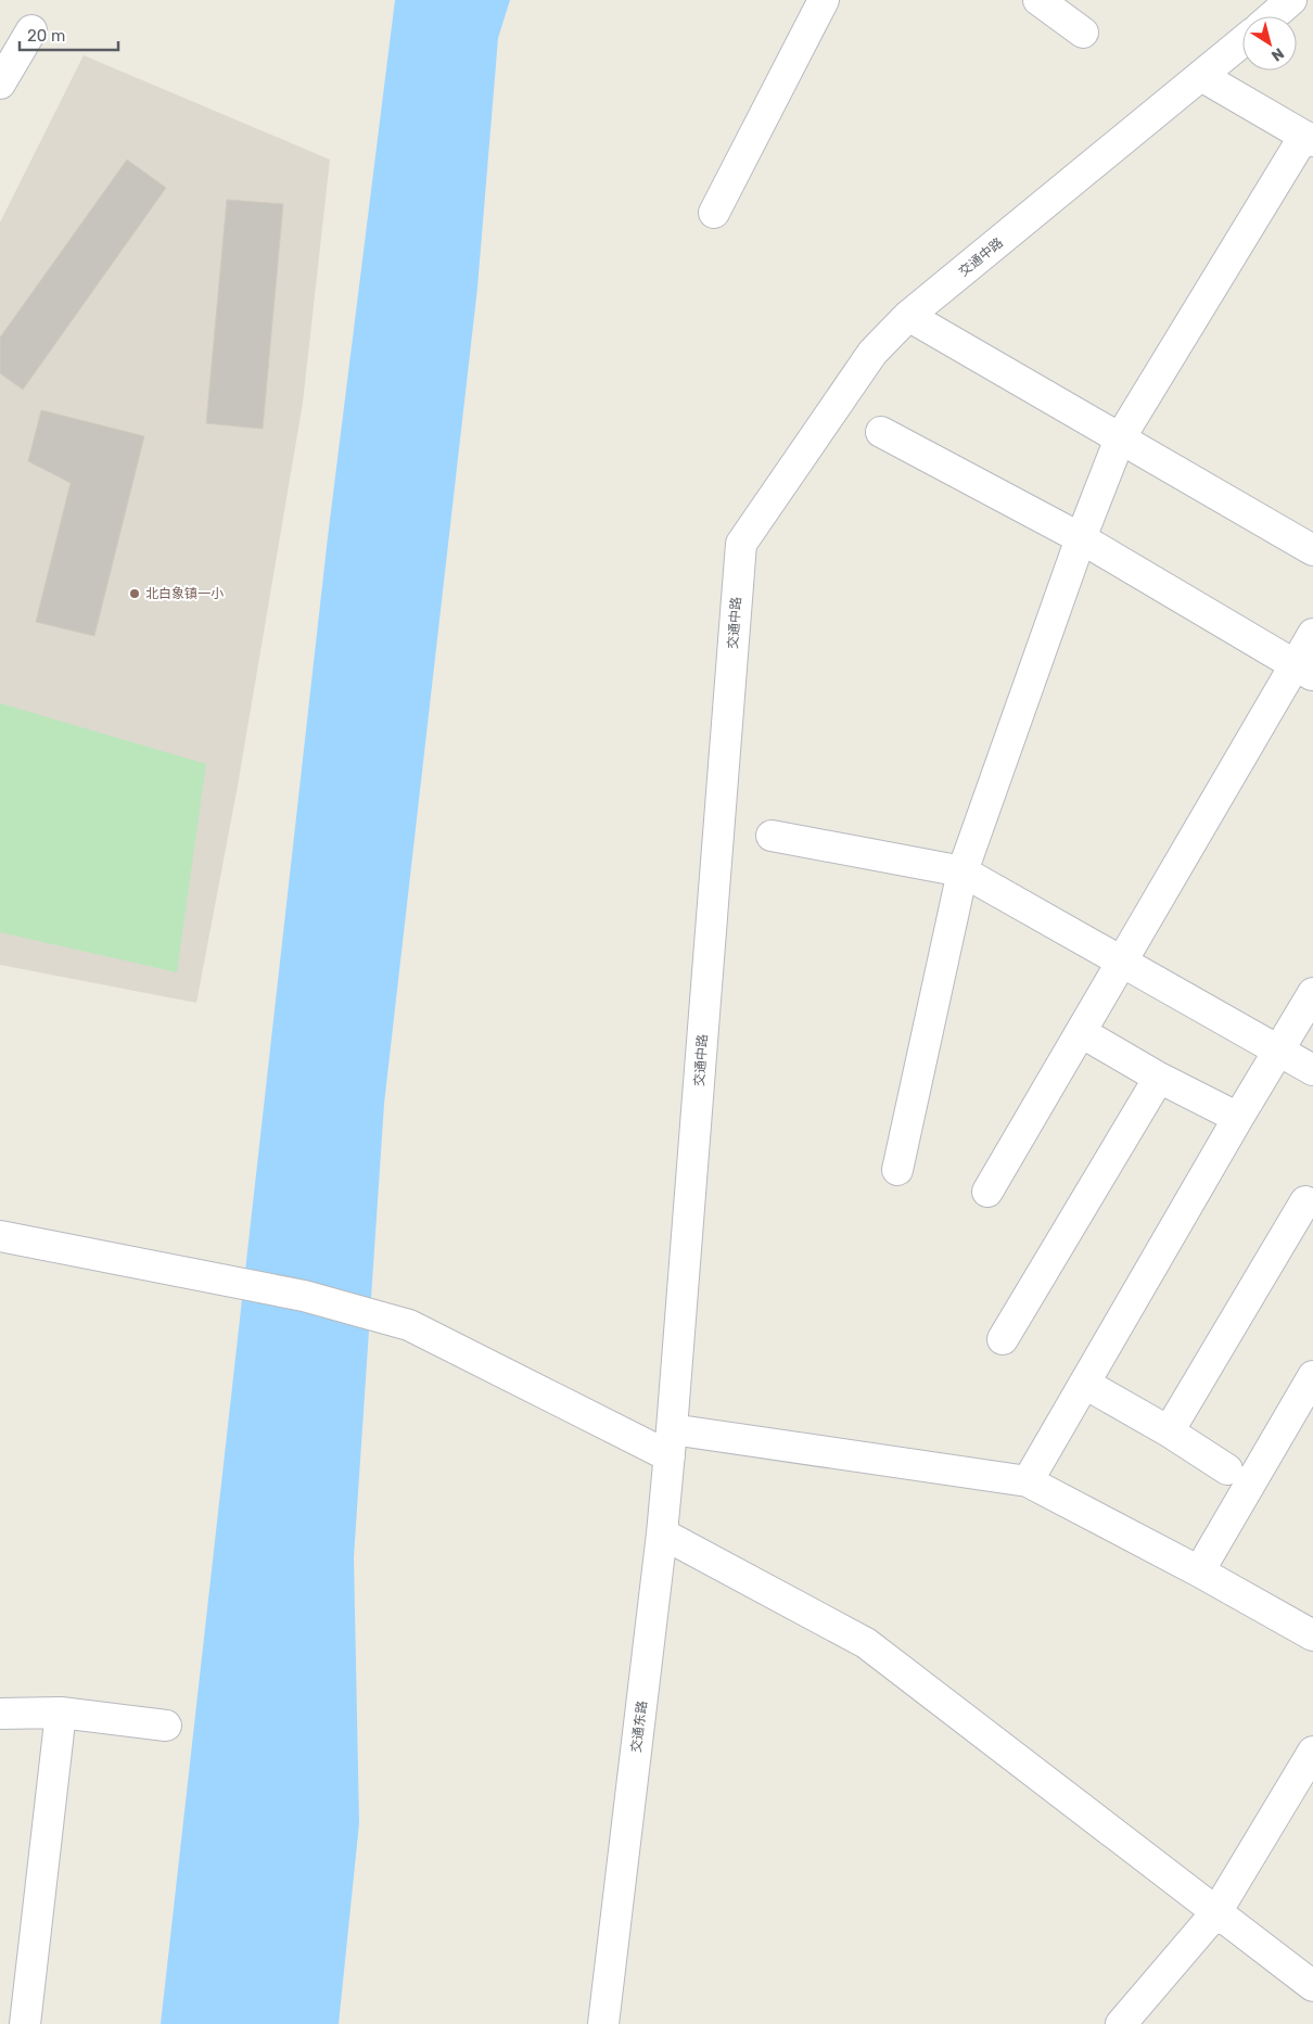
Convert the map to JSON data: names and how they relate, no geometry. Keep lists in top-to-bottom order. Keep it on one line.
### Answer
{"streets":{"street":["交通中路","交通东路"]},"crossings":[["交通中路","交通东路"]],"places":["北白象镇一小"],"scale_bar":"20 m","north":"bottom right"}
